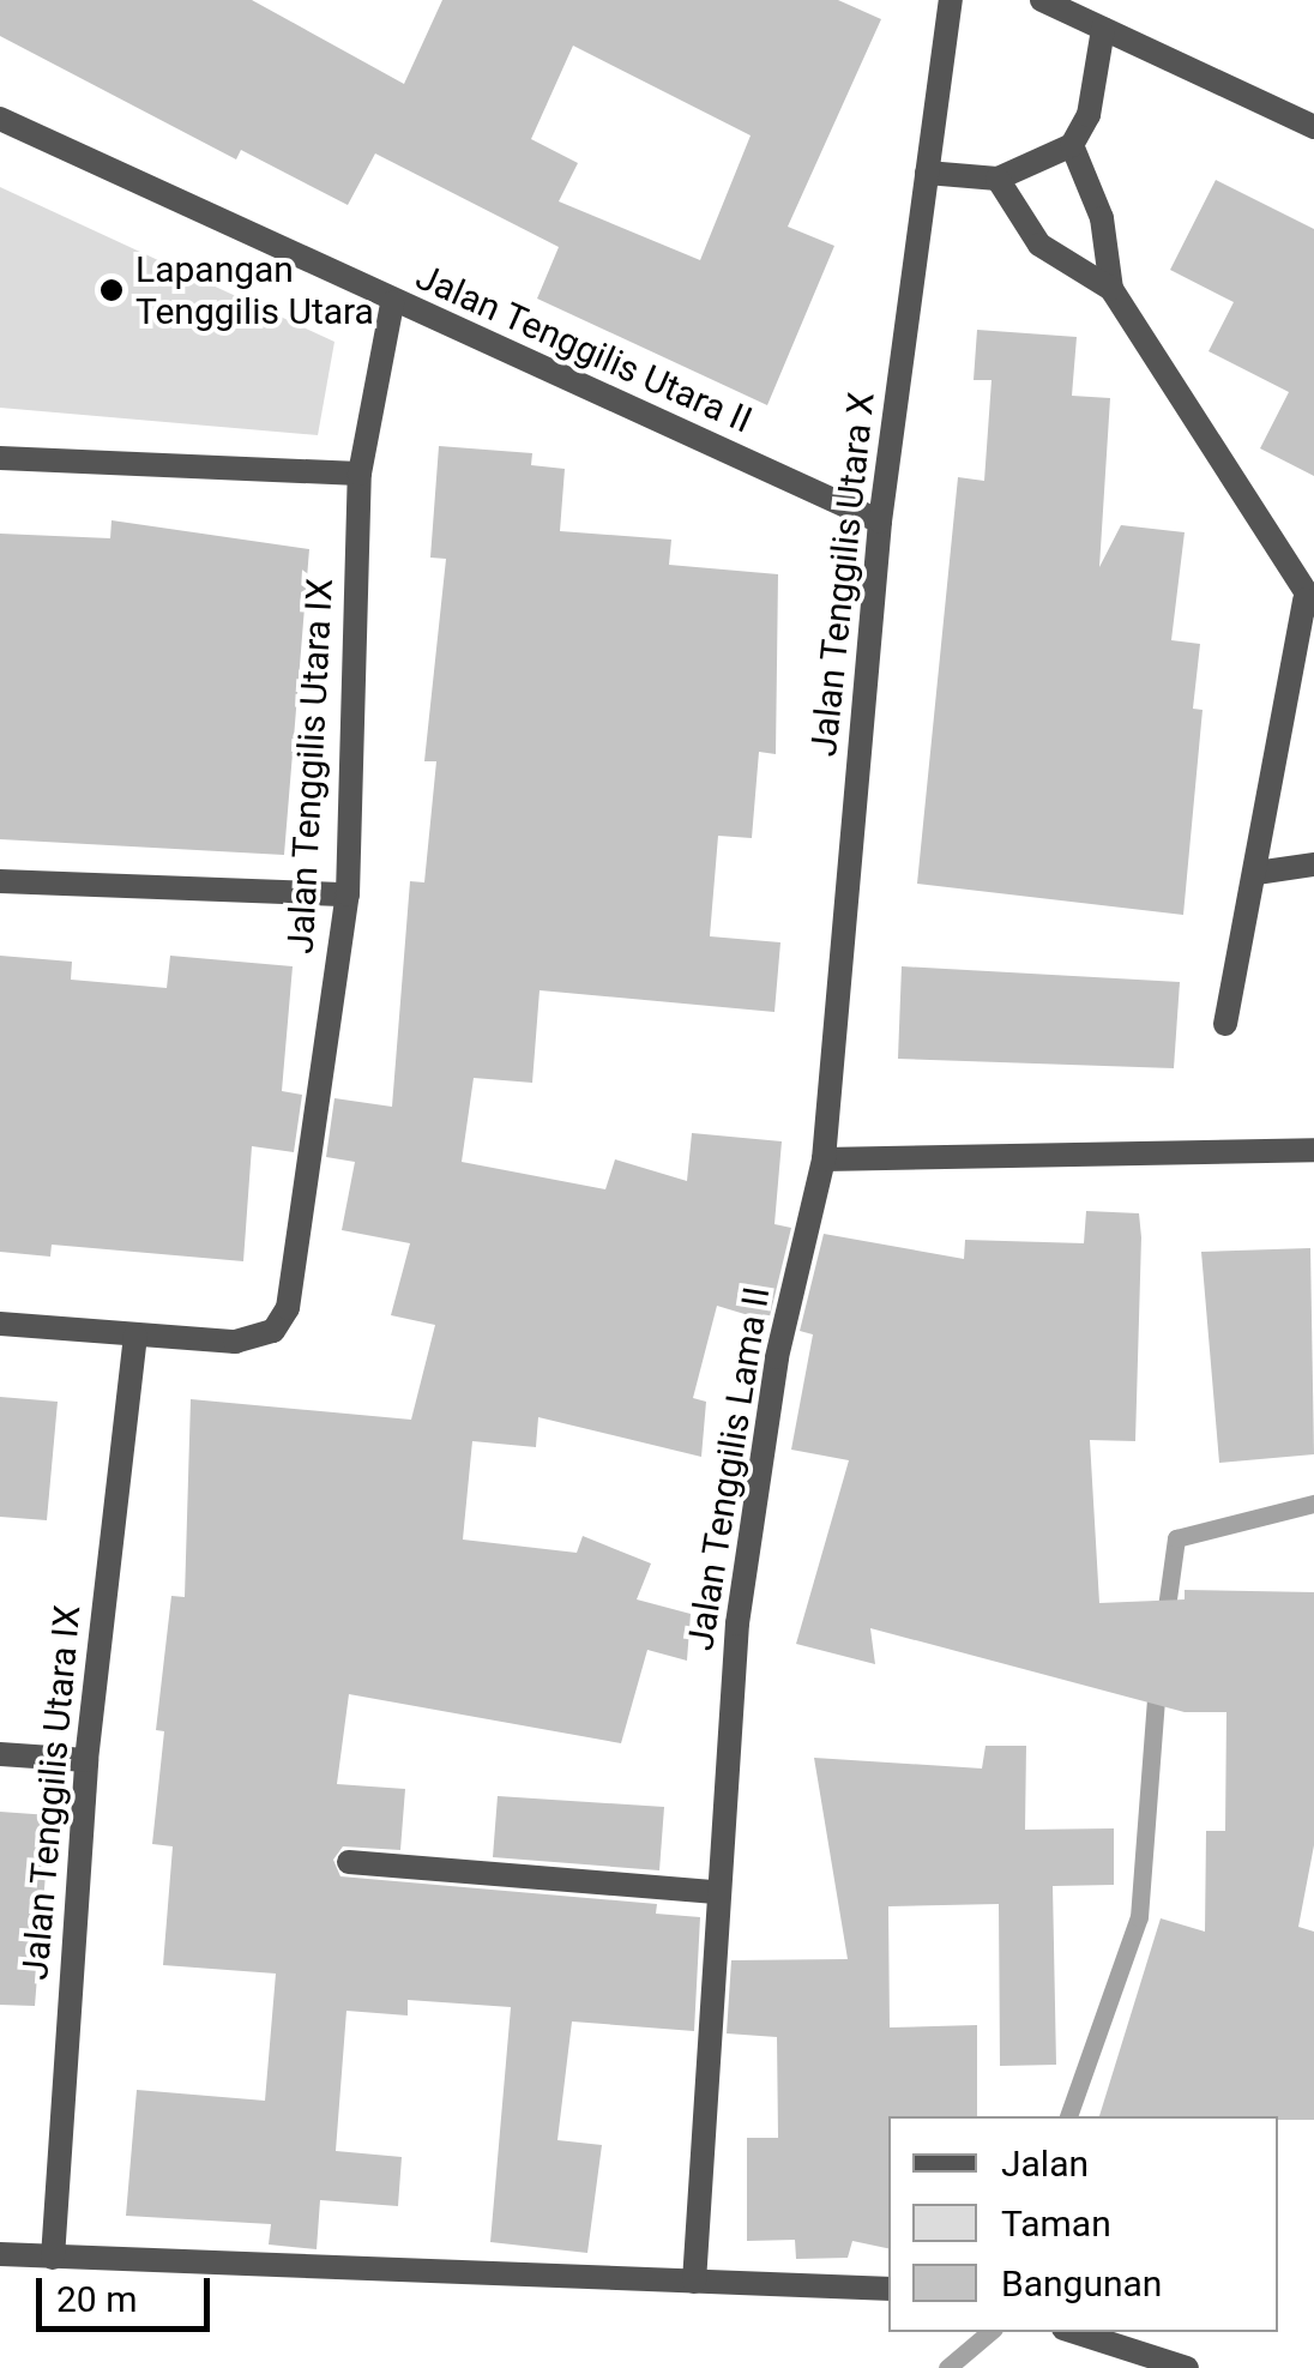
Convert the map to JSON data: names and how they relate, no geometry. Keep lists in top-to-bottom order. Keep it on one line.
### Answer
{"streets":{"street":["Jalan Tenggilis Utara II","Jalan Tenggilis Utara X","Jalan Tenggilis Utara IX","Jalan Tenggilis Lama II"]},"crossings":[["Jalan Tenggilis Utara II","Jalan Tenggilis Utara X"],["Jalan Tenggilis Utara II","Jalan Tenggilis Utara IX"],["Jalan Tenggilis Utara X","Jalan Tenggilis Lama II"]],"places":["Lapangan Tenggilis Utara"],"legend":["Jalan","Taman","Bangunan"],"scale_bar":"20 m"}
